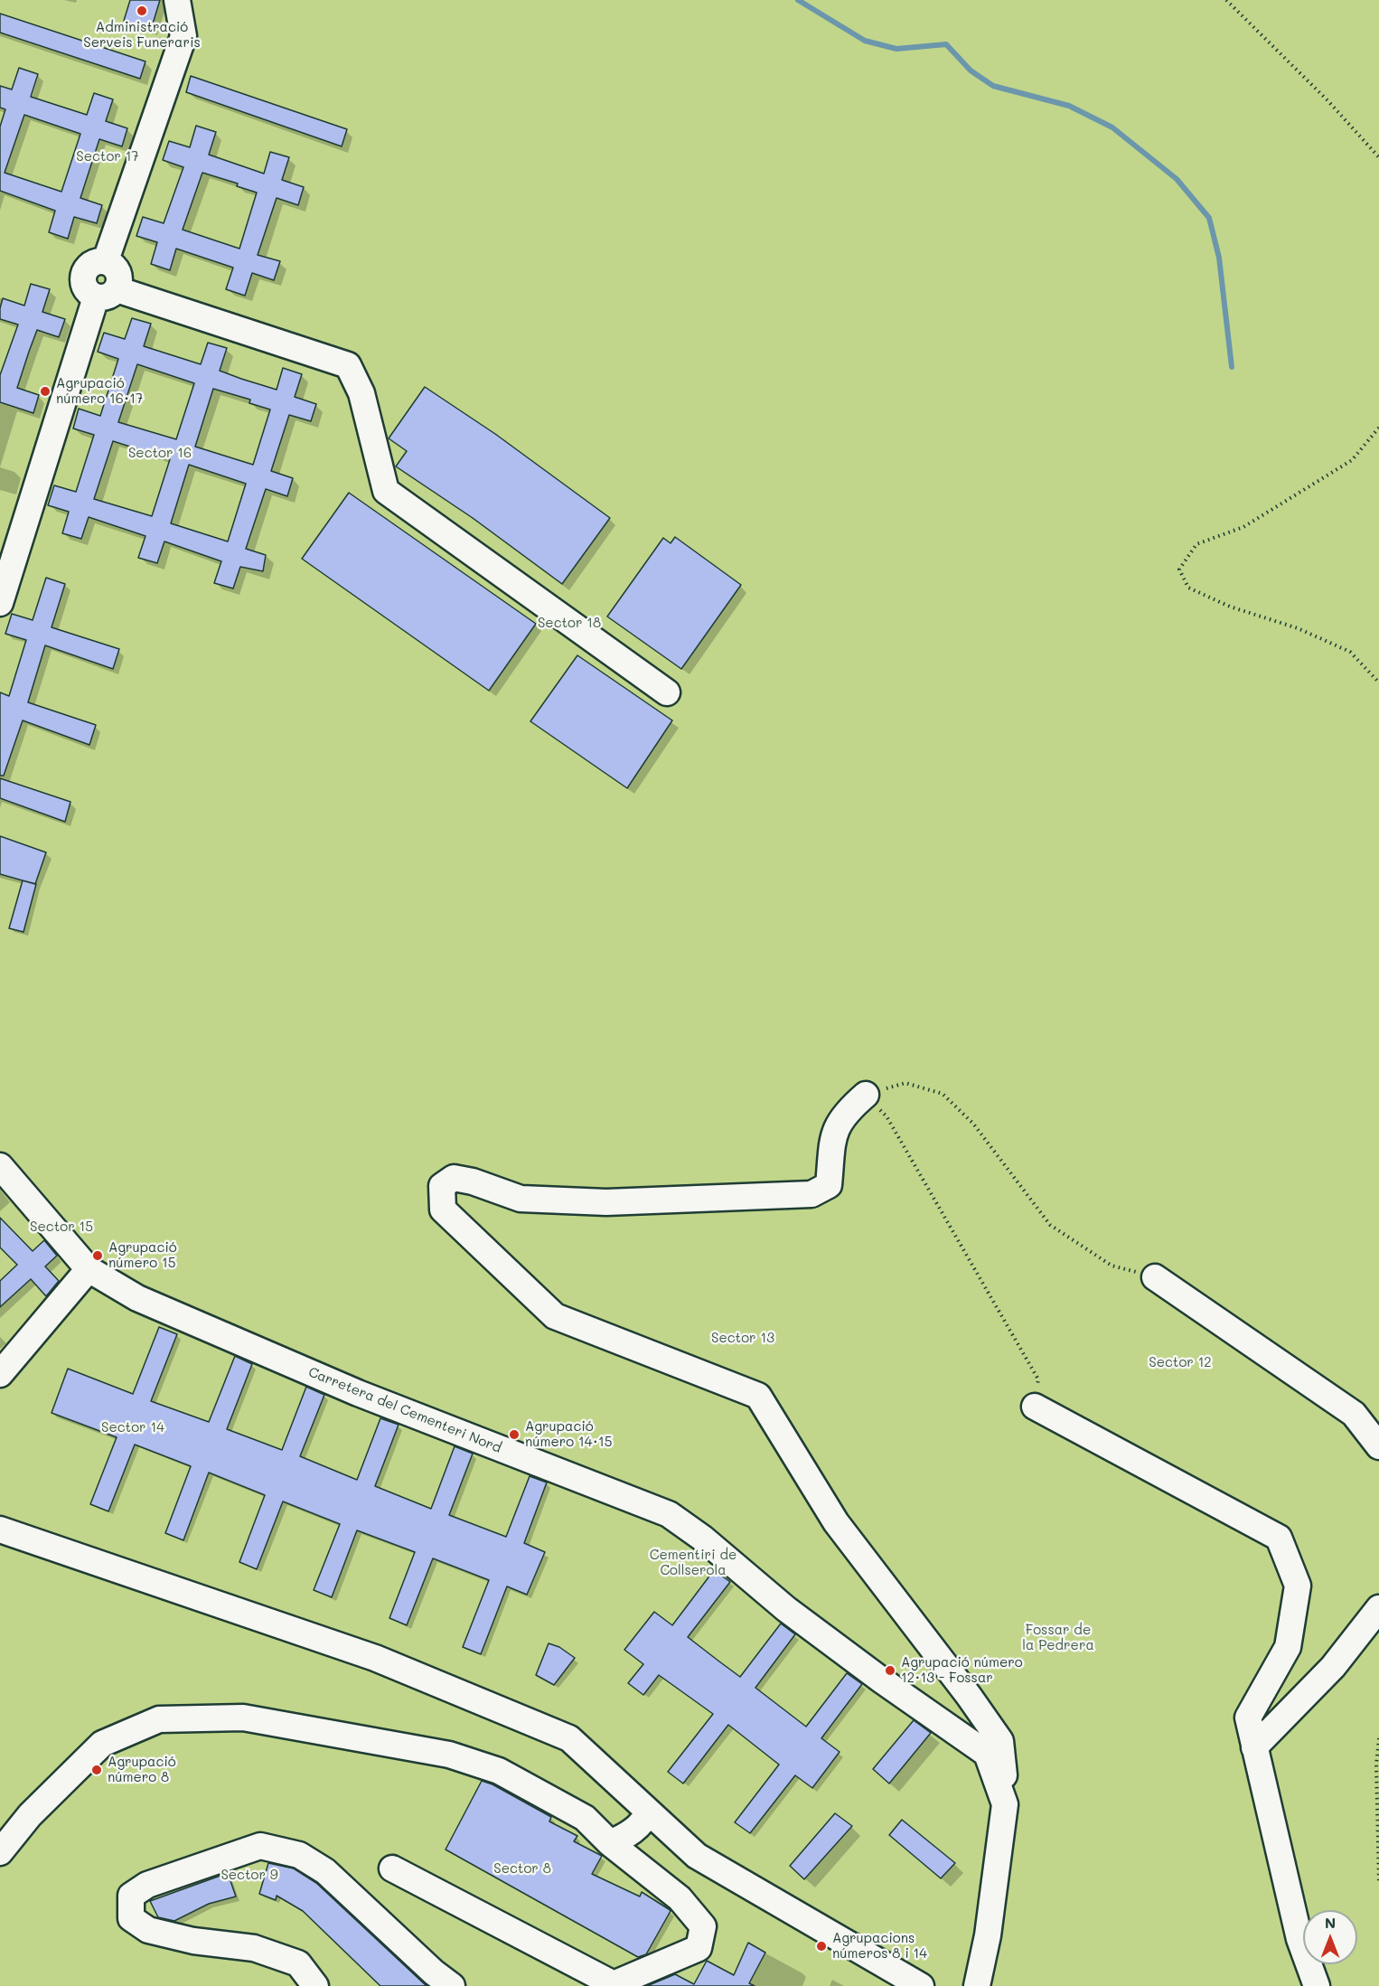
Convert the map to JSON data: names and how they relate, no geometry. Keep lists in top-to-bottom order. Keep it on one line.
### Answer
{"streets":{"street":["Carretera del Cementeri Nord"]},"parks":["Sector 17","Sector 16","Sector 18","Sector 15","Sector 13","Sector 12","Sector 14","Cementiri de Collserola","Fossar de la Pedrera","Sector 8","Sector 9"],"places":["Administració Serveis Funeraris","Agrupació número 16·17","Agrupació número 15","Agrupació número 14·15","Agrupació número 12·13 - Fossar","Agrupació número 8","Agrupacions números 8 i 14"],"north":"top"}
